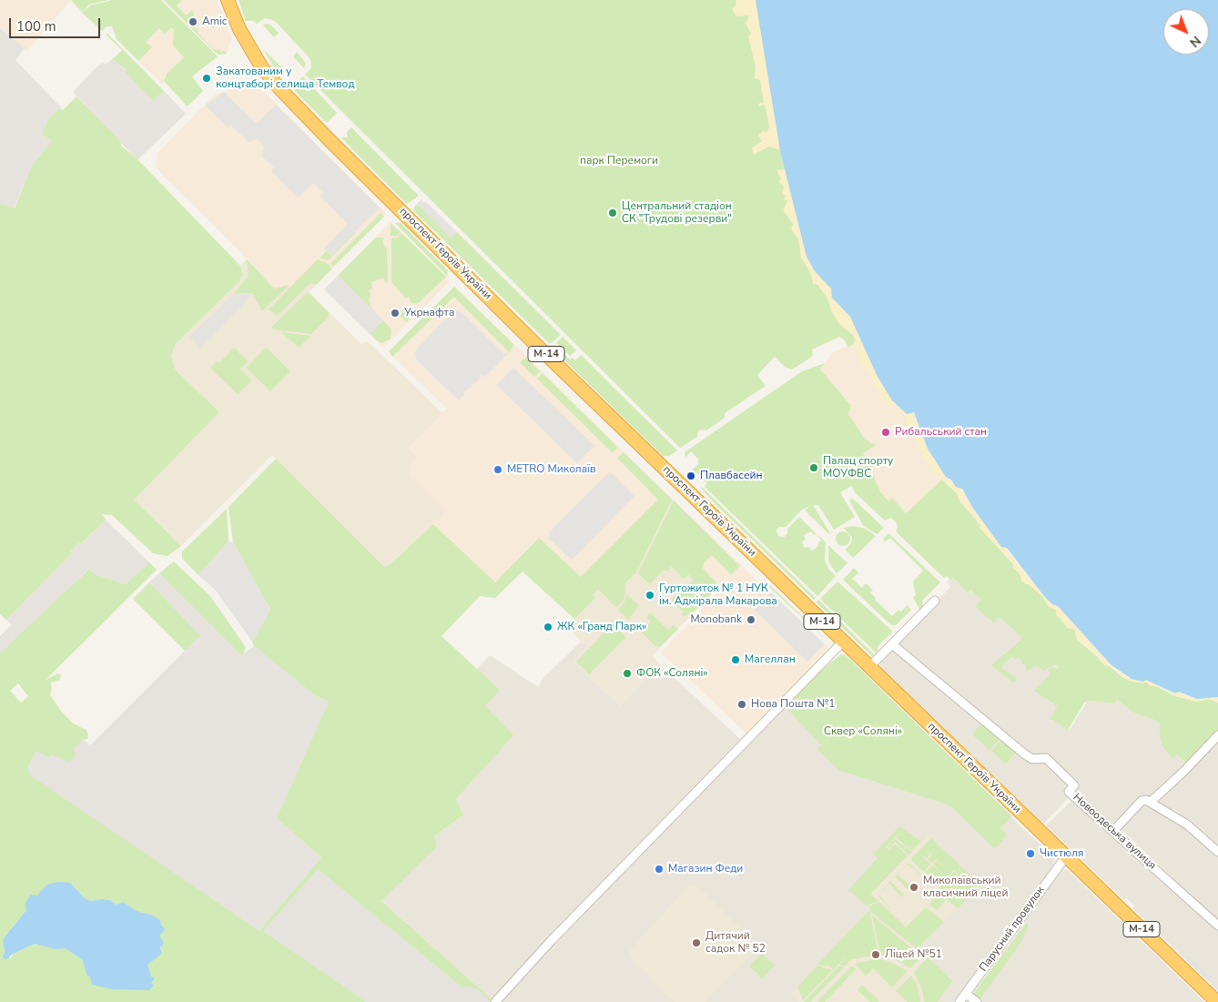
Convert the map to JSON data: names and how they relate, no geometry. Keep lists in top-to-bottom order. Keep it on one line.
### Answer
{"streets":{"highway":["проспект Героїв України","М-14"],"street":["Новоодеська вулиця","Парусний провулок"]},"crossings":[["проспект Героїв України","Парусний провулок"]],"parks":["парк Перемоги","Сквер «Соляні»"],"places":["Amic","Закатованим у концтаборі селища Темвод","Центральний стадіон СК \"Трудові резерви\"","Укрнафта","Рибальський стан","Палац спорту МОУФВС","METRO Миколаїв","Плавбасейн","Гуртожиток № 1 НУК ім. Адмірала Макарова","Monobank","ЖК «Гранд Парк»","Магеллан","ФОК «Соляні»","Нова Пошта №1","Чистюля","Магазин Феди","Миколаївський класичний ліцей","Дитячий садок № 52","Ліцей №51"],"scale_bar":"100 m","north":"bottom right"}
